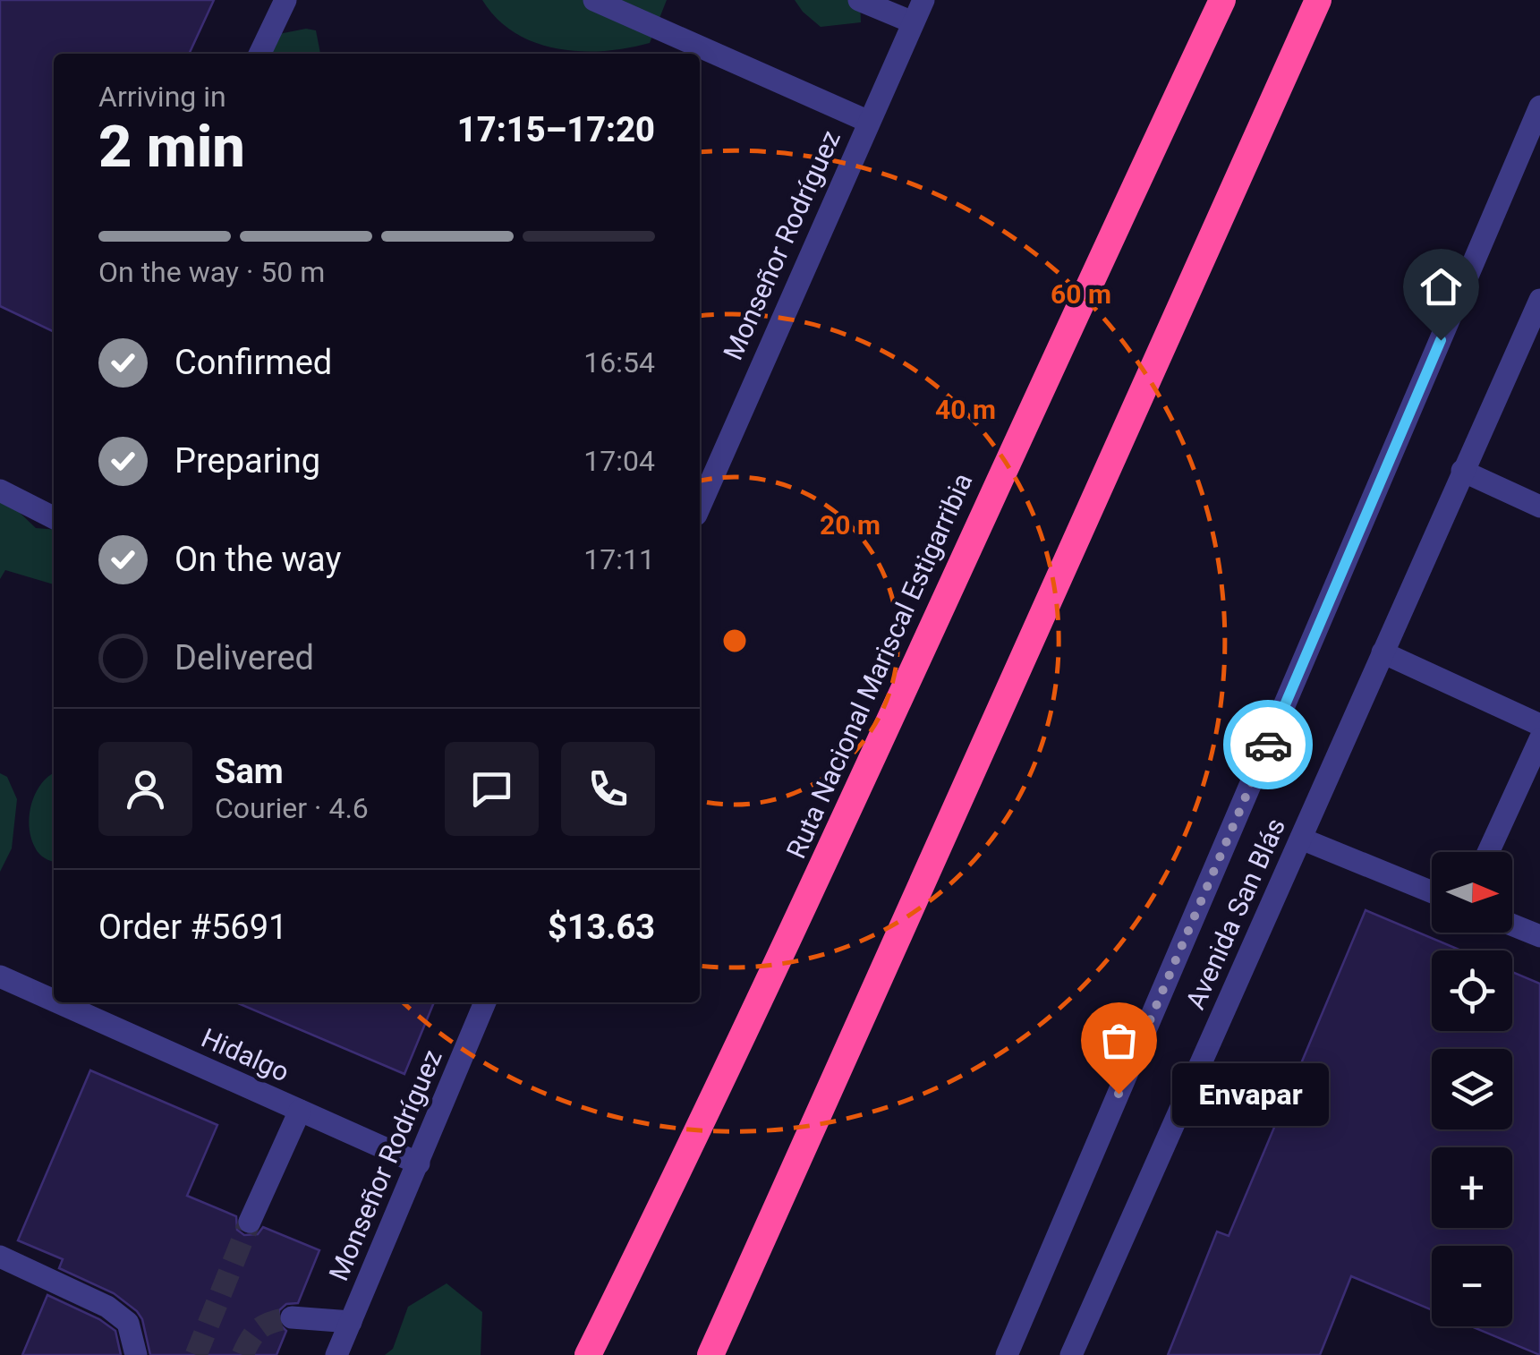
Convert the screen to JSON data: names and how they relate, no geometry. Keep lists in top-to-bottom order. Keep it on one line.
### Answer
{"streets":{"highway":["Ruta Nacional Mariscal Estigarribia"],"street":["Monseñor Rodríguez","Avenida San Blás","Hidalgo"]},"crossings":[["Monseñor Rodríguez","Hidalgo"]],"places":["Envapar"],"north":"right","page":{"heading":["2 min","Arriving in","17:15–17:20"],"panel":["Sam","Courier · 4.6","Order #5691","$13.63"],"bar":"On the way · 50 m","list":[["Confirmed","16:54"],["Preparing","17:04"],["On the way","17:11"],"Delivered"],"map_buttons":["+","−"],"bubble":"Envapar"},"rings":["60 m","40 m","20 m"]}
